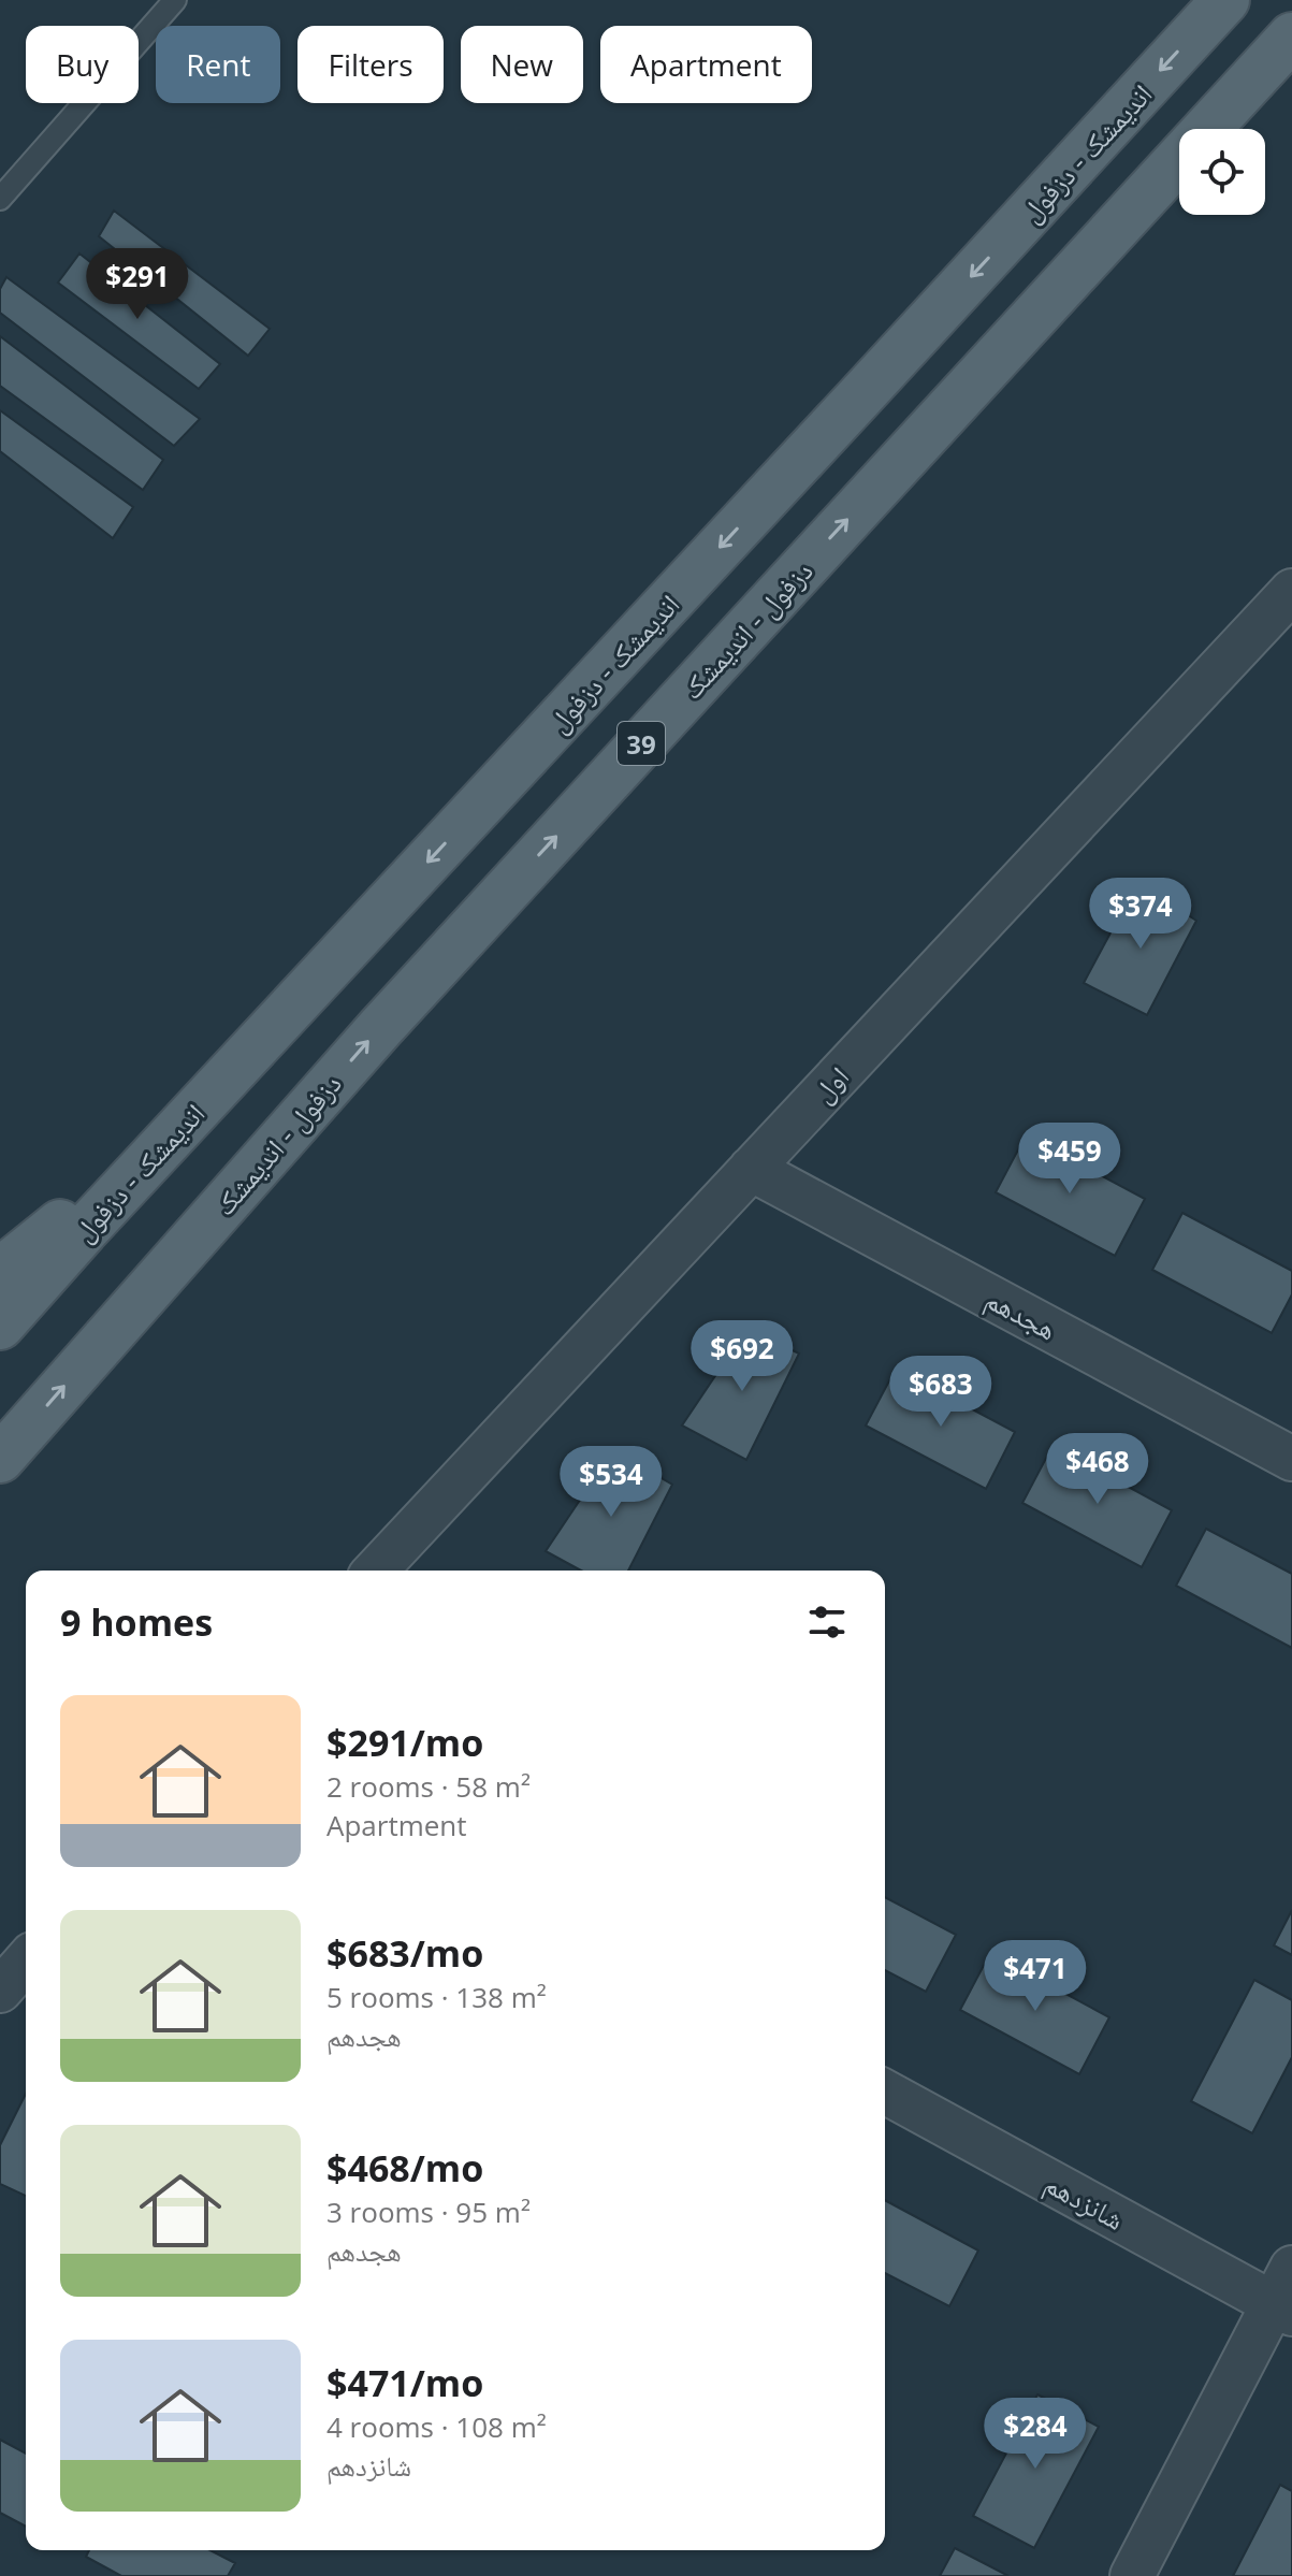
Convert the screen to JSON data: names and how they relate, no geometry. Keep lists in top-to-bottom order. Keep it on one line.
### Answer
{"streets":{"main road":["اندیمشک - دزفول","دزفول - اندیمشک","39"],"street":["اول","هجدهم","شانزدهم"]},"crossings":[["اول","هجدهم"]],"one_way":["اندیمشک - دزفول","دزفول - اندیمشک"],"page":{"chip":["Buy","Rent","Filters","New","Apartment"],"price":["$291","$374","$459","$692","$683","$468","$534","$471","$284"],"heading":"9 homes","list":[{"name":"$291/mo","note":"2 rooms · 58 m² · Apartment"},{"name":"$683/mo","note":"5 rooms · 138 m² · هجدهم"},{"name":"$468/mo","note":"3 rooms · 95 m² · هجدهم"},{"name":"$471/mo","note":"4 rooms · 108 m² · شانزدهم"}]}}
